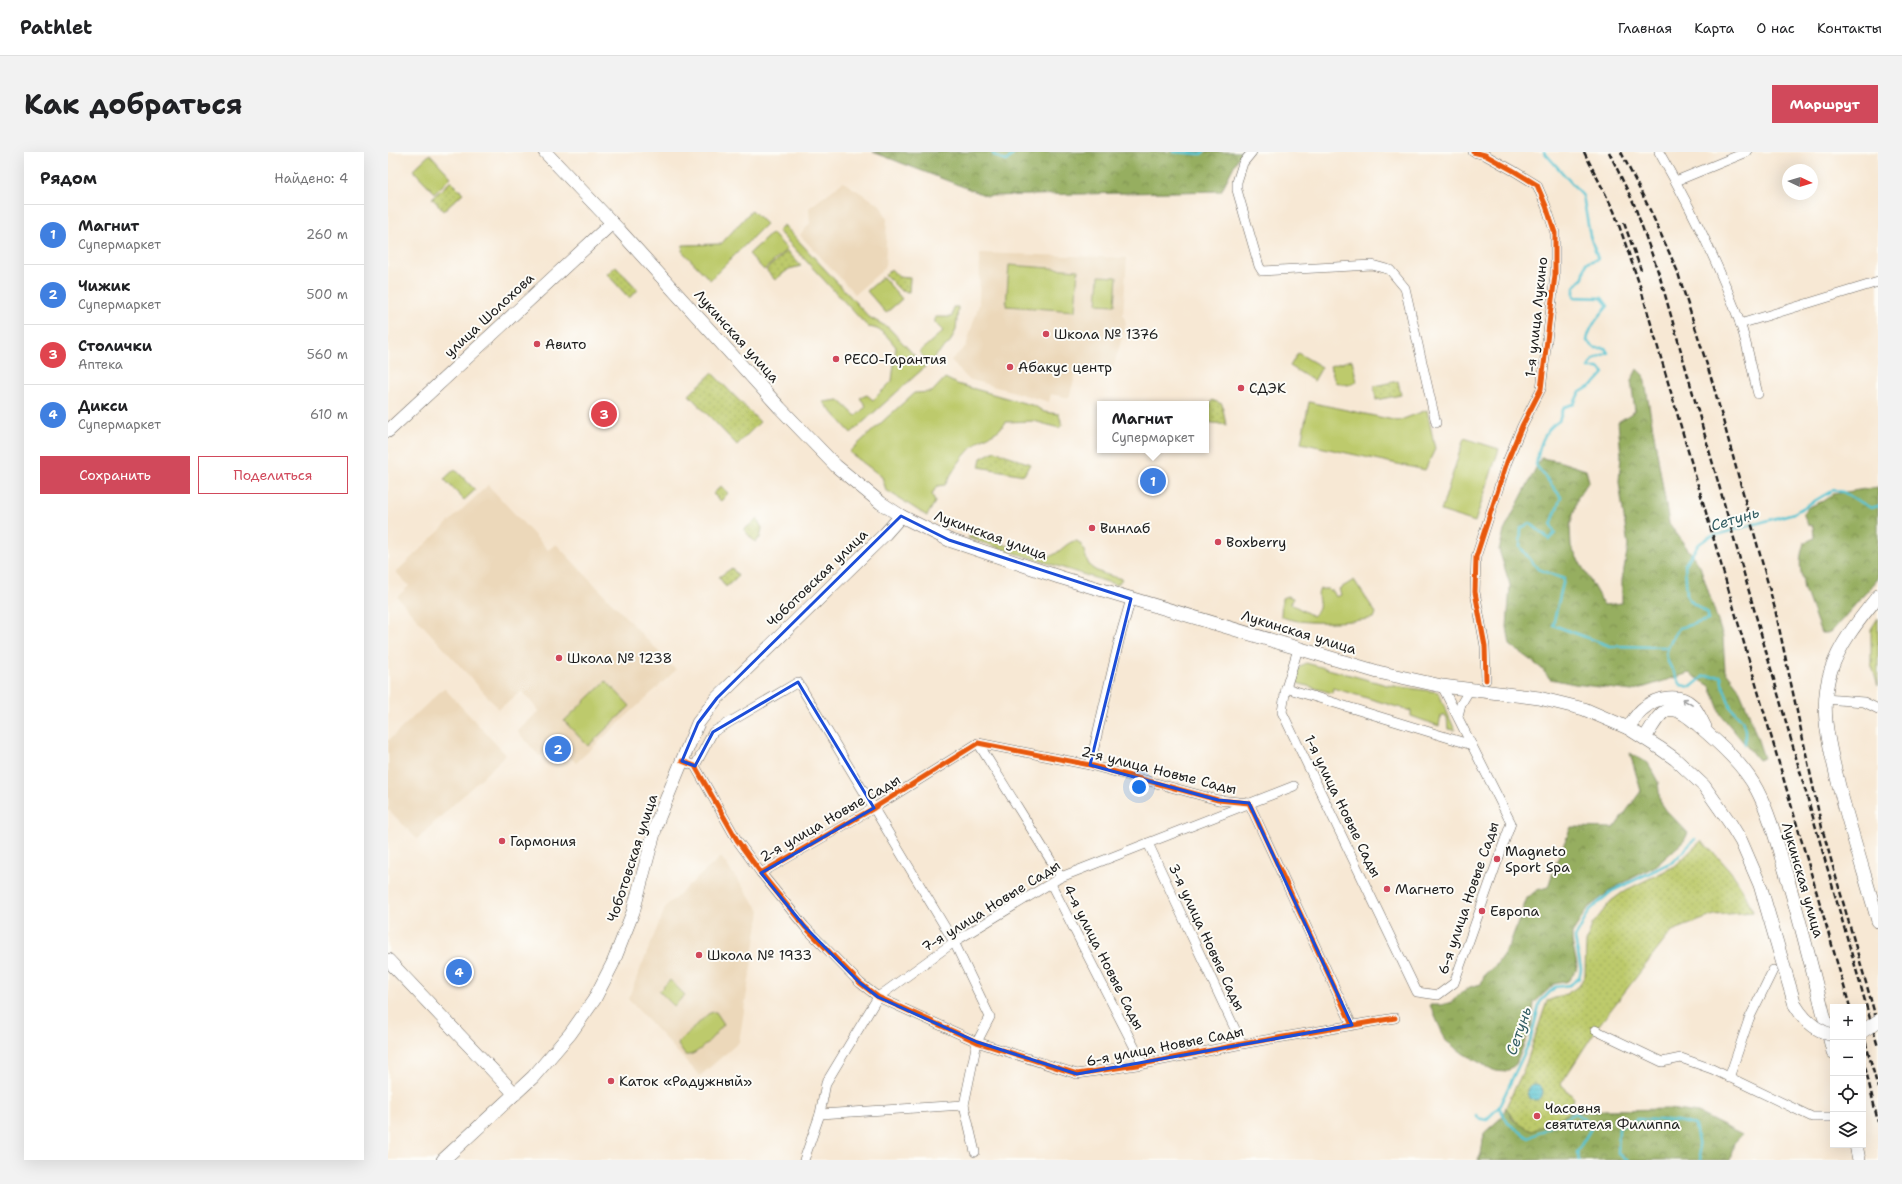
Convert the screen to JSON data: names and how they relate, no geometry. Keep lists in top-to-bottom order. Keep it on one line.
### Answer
{"streets":{"main road":["улица Шолохова","Лукинская улица","Чоботовская улица"],"street":["1-я улица Лукино","2-я улица Новые Сады","1-я улица Новые Сады","6-я улица Новые Сады","7-я улица Новые Сады","3-я улица Новые Сады","4-я улица Новые Сады"]},"crossings":[["улица Шолохова","Лукинская улица"],["Лукинская улица","Чоботовская улица"],["Лукинская улица","1-я улица Новые Сады"],["Лукинская улица","6-я улица Новые Сады"],["2-я улица Новые Сады","6-я улица Новые Сады"],["2-я улица Новые Сады","7-я улица Новые Сады"],["2-я улица Новые Сады","4-я улица Новые Сады"],["1-я улица Новые Сады","6-я улица Новые Сады"],["6-я улица Новые Сады","7-я улица Новые Сады"],["6-я улица Новые Сады","3-я улица Новые Сады"],["6-я улица Новые Сады","4-я улица Новые Сады"],["7-я улица Новые Сады","3-я улица Новые Сады"],["7-я улица Новые Сады","4-я улица Новые Сады"]],"water":["Сетунь"],"places":["Школа № 1376","Авито","РЕСО-Гарантия","Абакус центр","СДЭК","Винлаб","Boxberry","Школа № 1238","Гармония","Magneto Sport Spa","Магнето","Европа","Школа № 1933","Каток «Радужный»","Часовня святителя Филиппа"],"north":"right","page":{"header":"Pathlet","nav":["Главная","Карта","О нас","Контакты"],"title":"Как добраться","buttons":["Маршрут",["Сохранить","Поделиться"]],"heading":["Рядом","Найдено: 4"],"list":[{"mark":"1","name":"Магнит","note":"Супермаркет","value":"260 m"},{"mark":"2","name":"Чижик","note":"Супермаркет","value":"500 m"},{"mark":"3","name":"Столички","note":"Аптека","value":"560 m"},{"mark":"4","name":"Дикси","note":"Супермаркет","value":"610 m"}],"pins":["3","1","2","4"],"popup":["Магнит","Супермаркет"],"map_buttons":["+","−"]}}
